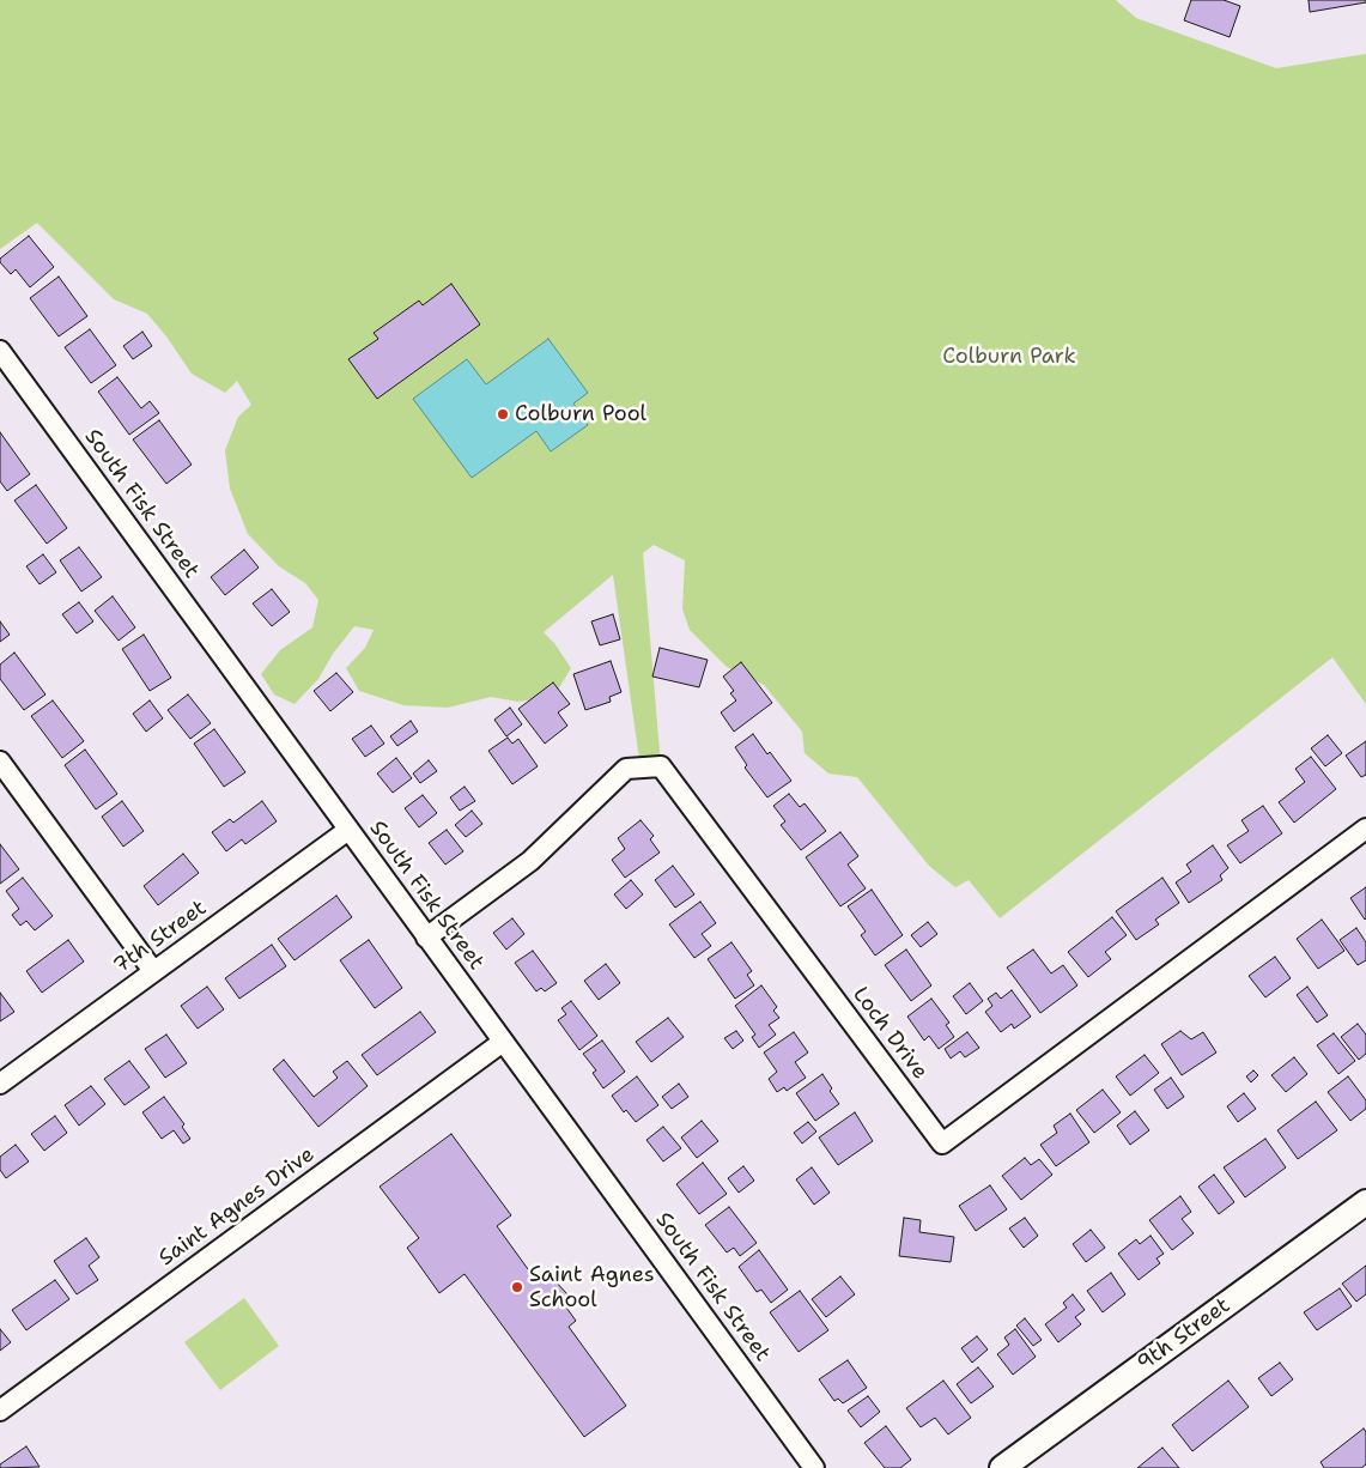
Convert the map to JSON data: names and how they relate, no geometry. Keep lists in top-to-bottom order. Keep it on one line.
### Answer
{"streets":{"street":["South Fisk Street","7th Street","Loch Drive","Saint Agnes Drive","9th Street"]},"crossings":[["South Fisk Street","7th Street"],["South Fisk Street","Loch Drive"],["South Fisk Street","Saint Agnes Drive"]],"parks":["Colburn Park"],"places":["Colburn Pool","Saint Agnes School"]}
